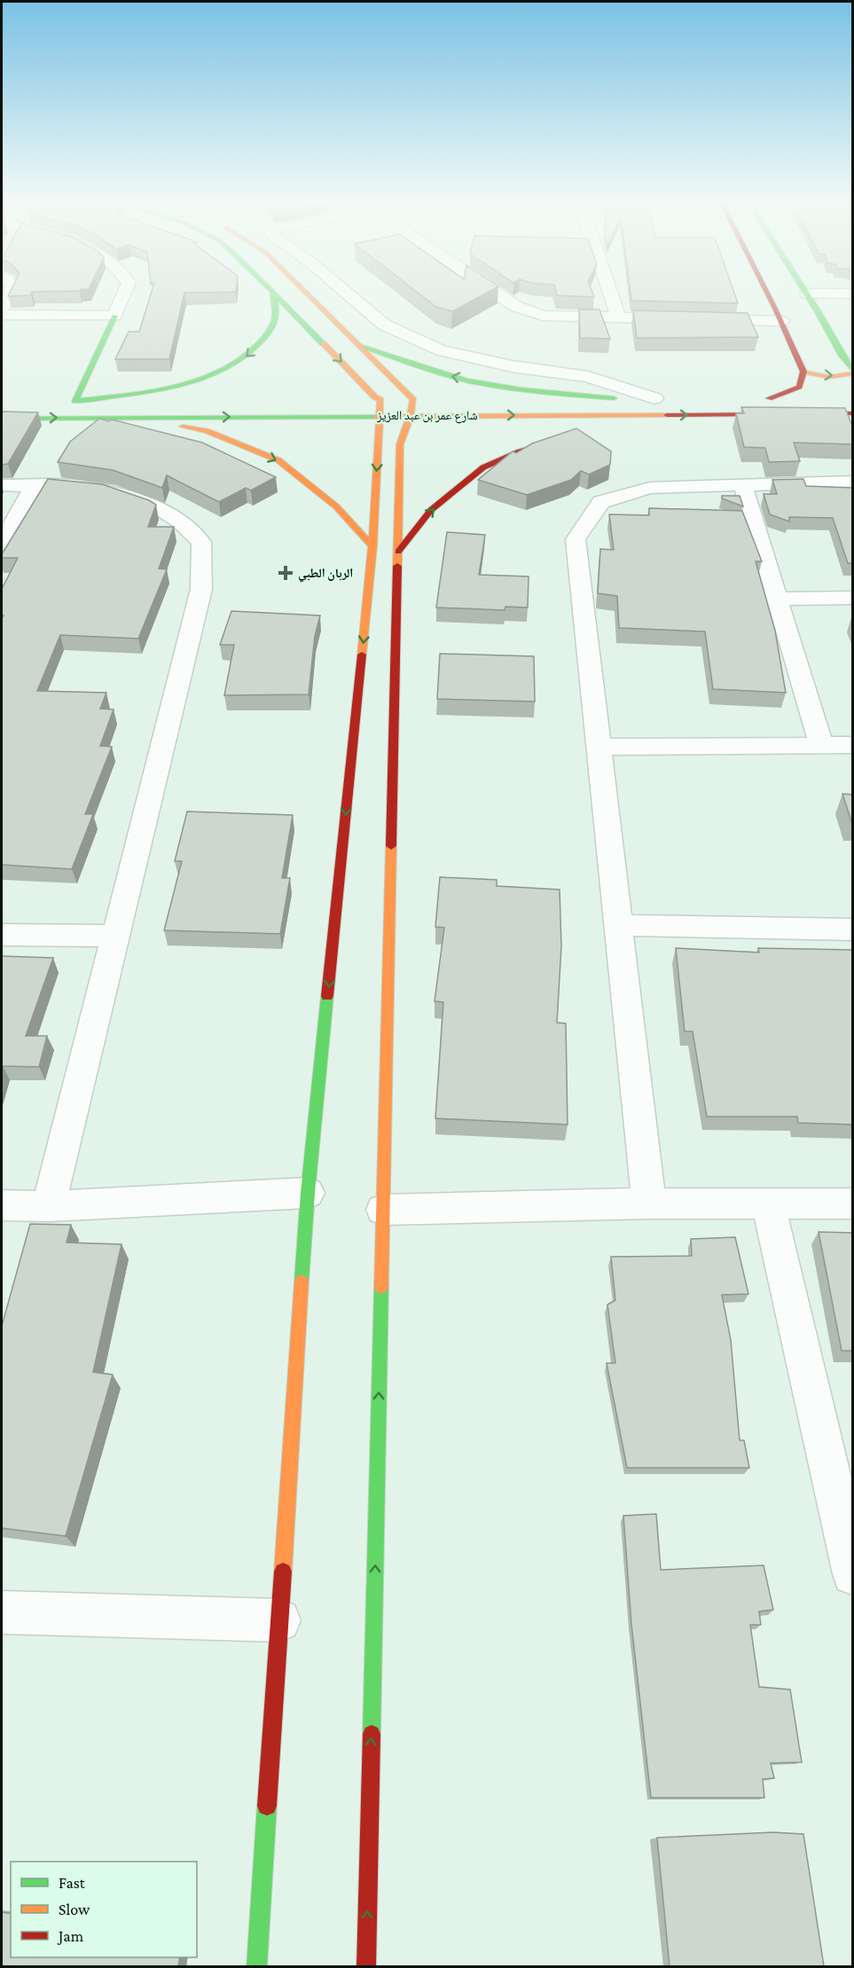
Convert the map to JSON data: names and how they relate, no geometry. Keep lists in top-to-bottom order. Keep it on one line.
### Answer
{"streets":{"street":["شارع عمر بن عبد العزيز"]},"places":{"health":["الربان الطبي"]},"legend":["Fast","Slow","Jam"]}
